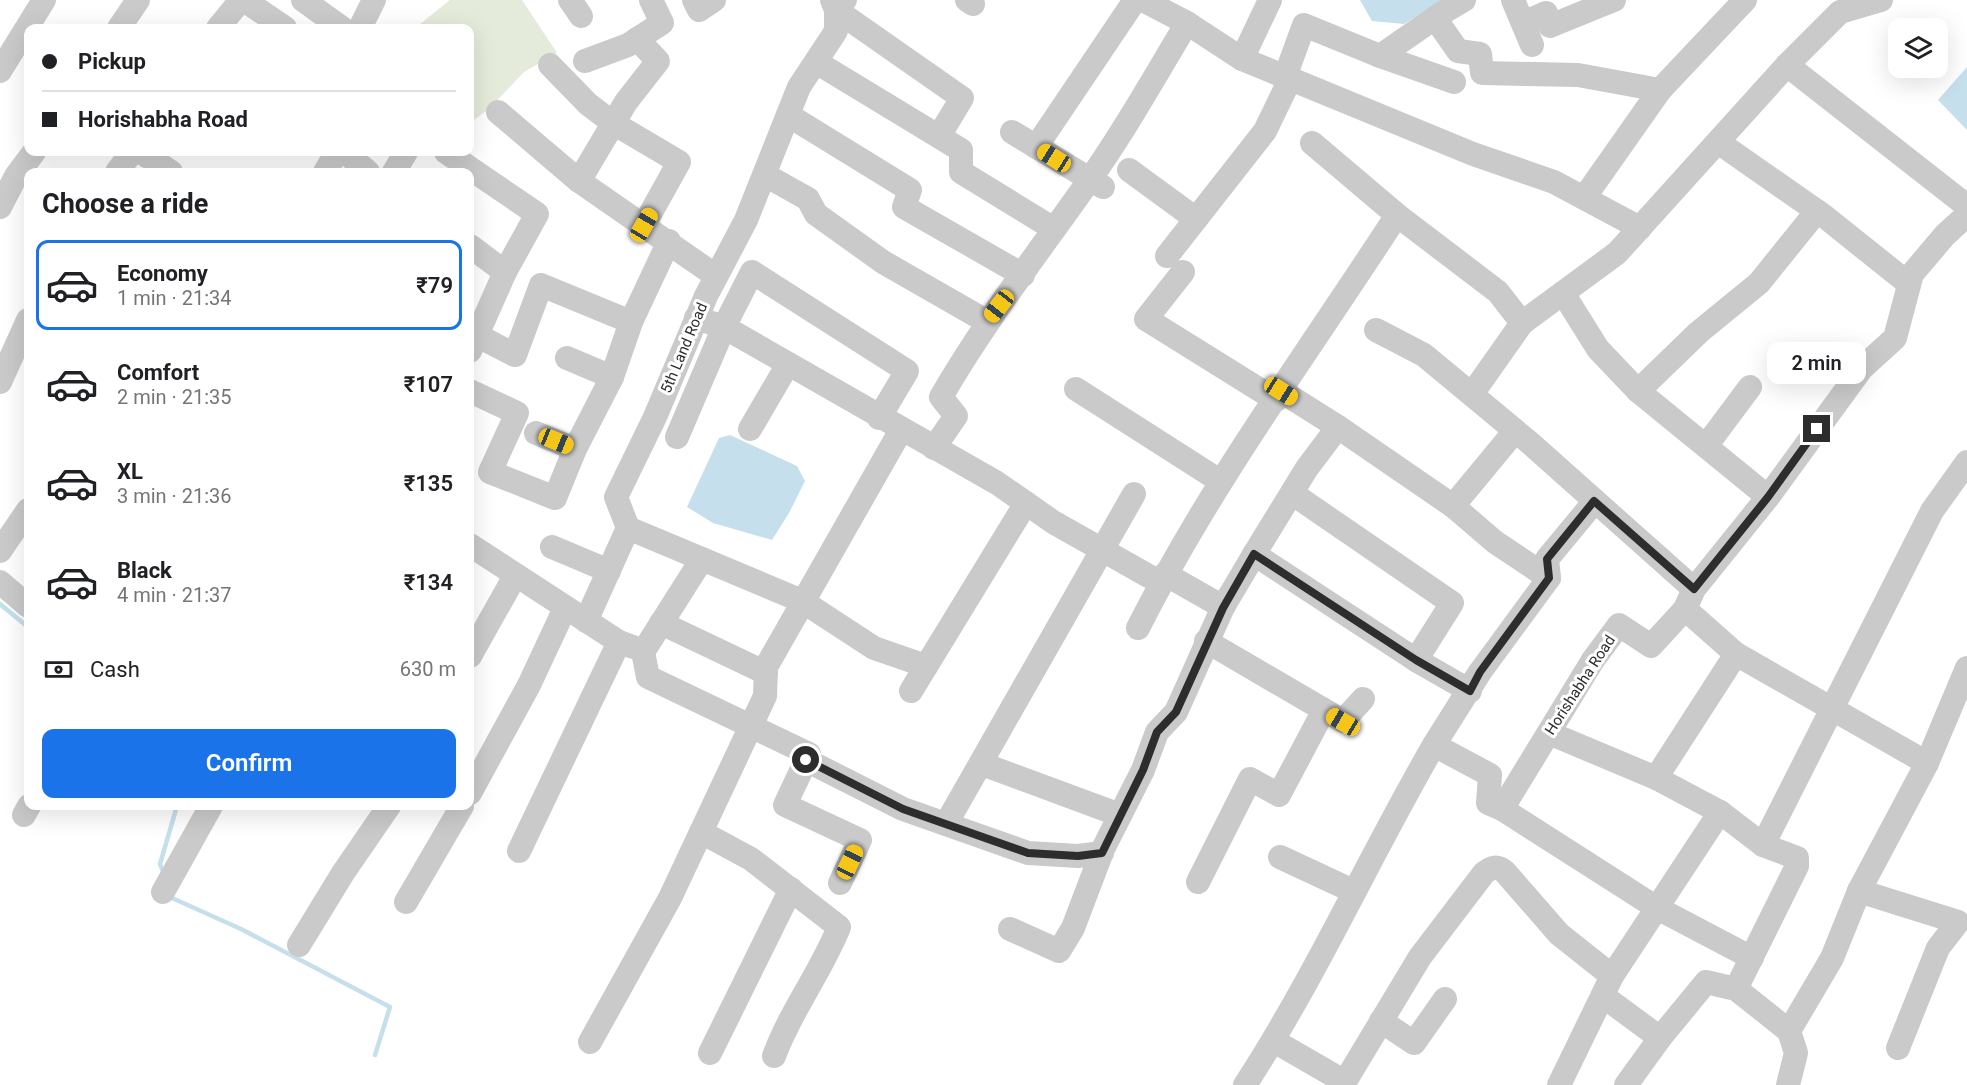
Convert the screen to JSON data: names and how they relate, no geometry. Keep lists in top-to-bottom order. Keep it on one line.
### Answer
{"streets":{"street":["5th Land Road","Horishabha Road"]},"page":{"banner":["Pickup","Horishabha Road"],"heading":"Choose a ride","list":[{"name":"Economy","note":"1 min · 21:34","value":"₹79"},{"name":"Comfort","note":"2 min · 21:35","value":"₹107"},{"name":"XL","note":"3 min · 21:36","value":"₹135"},{"name":"Black","note":"4 min · 21:37","value":"₹134"}],"bubble":"2 min","pay":["Cash","630 m"],"buttons":"Confirm"}}
